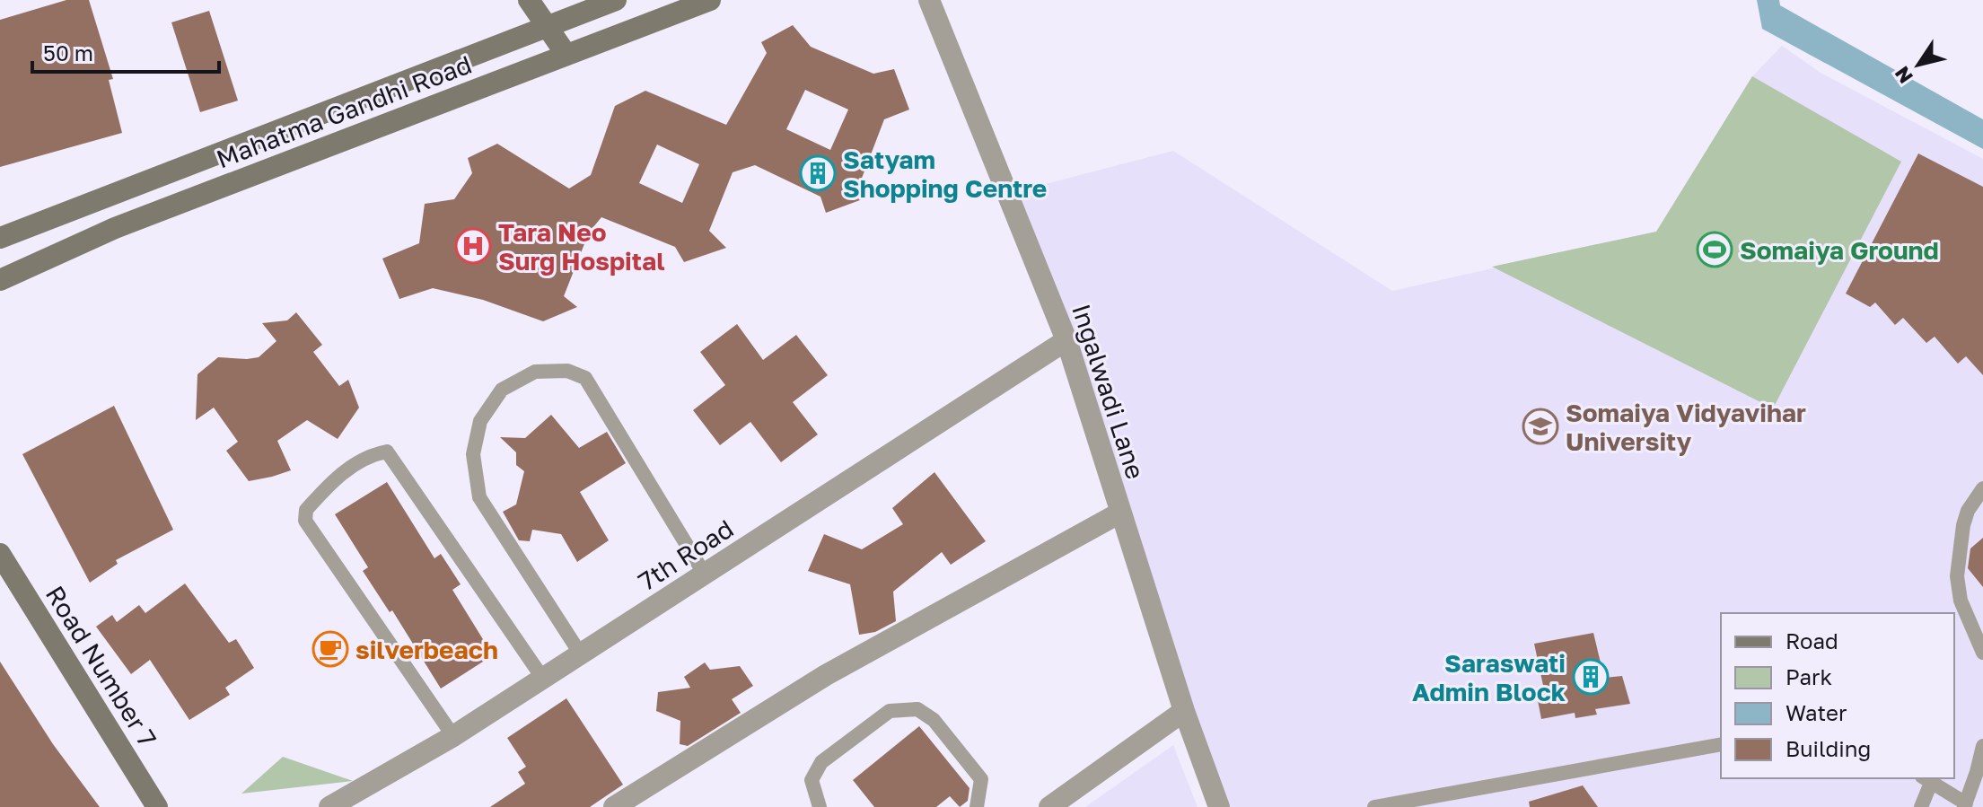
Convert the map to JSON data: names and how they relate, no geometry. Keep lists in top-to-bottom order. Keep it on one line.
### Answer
{"streets":{"street":["Mahatma Gandhi Road","Ingalwadi Lane","7th Road","Road Number 7"]},"crossings":[["Ingalwadi Lane","7th Road"]],"places":{"building":["Satyam Shopping Centre","Saraswati Admin Block"],"hospital":["Tara Neo Surg Hospital"],"sports":["Somaiya Ground"],"school or university":["Somaiya Vidyavihar University"],"cafe":["silverbeach"]},"legend":["Road","Park","Water","Building"],"scale_bar":"50 m","north":"bottom left"}
